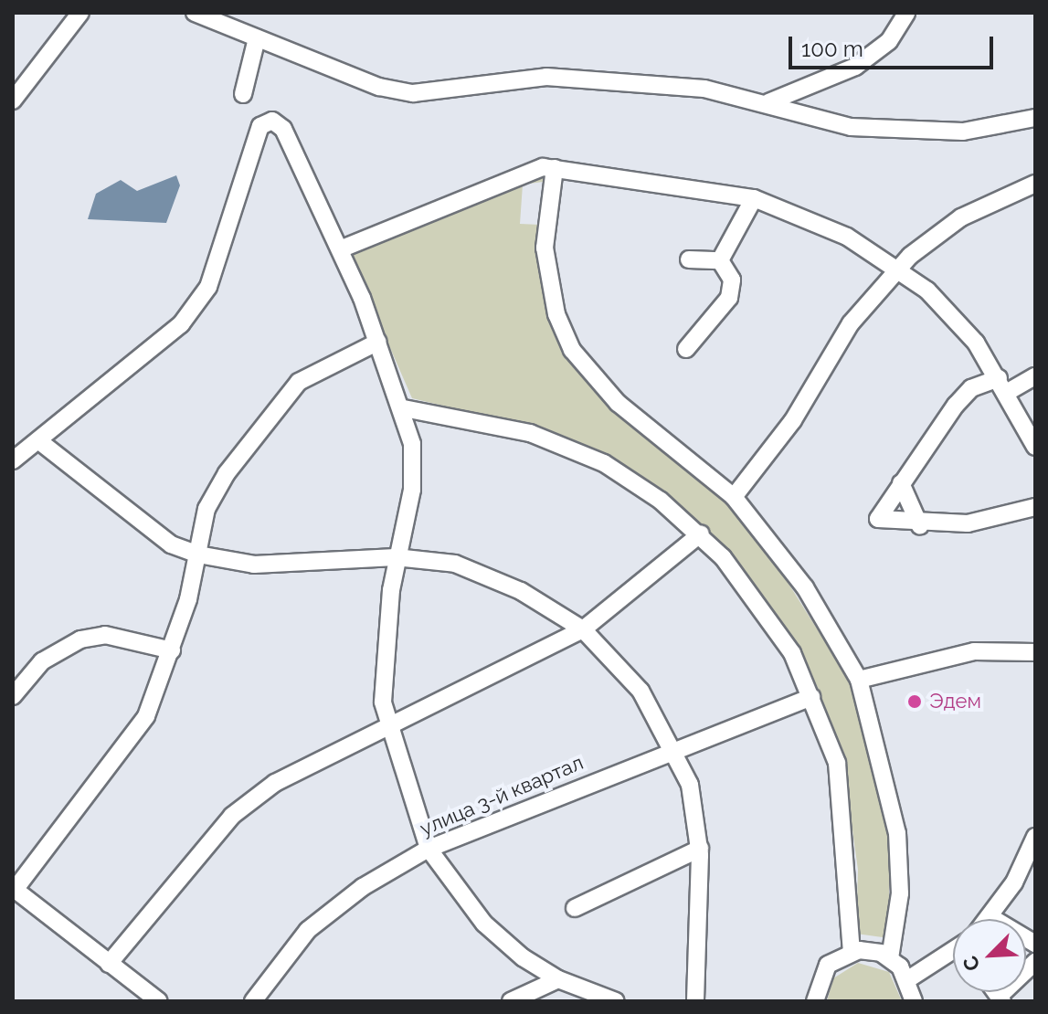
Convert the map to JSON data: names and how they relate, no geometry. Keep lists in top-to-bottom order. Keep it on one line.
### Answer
{"streets":{"street":["улица 3-й квартал"]},"places":["Эдем"],"scale_bar":"100 m","north":"bottom left"}
